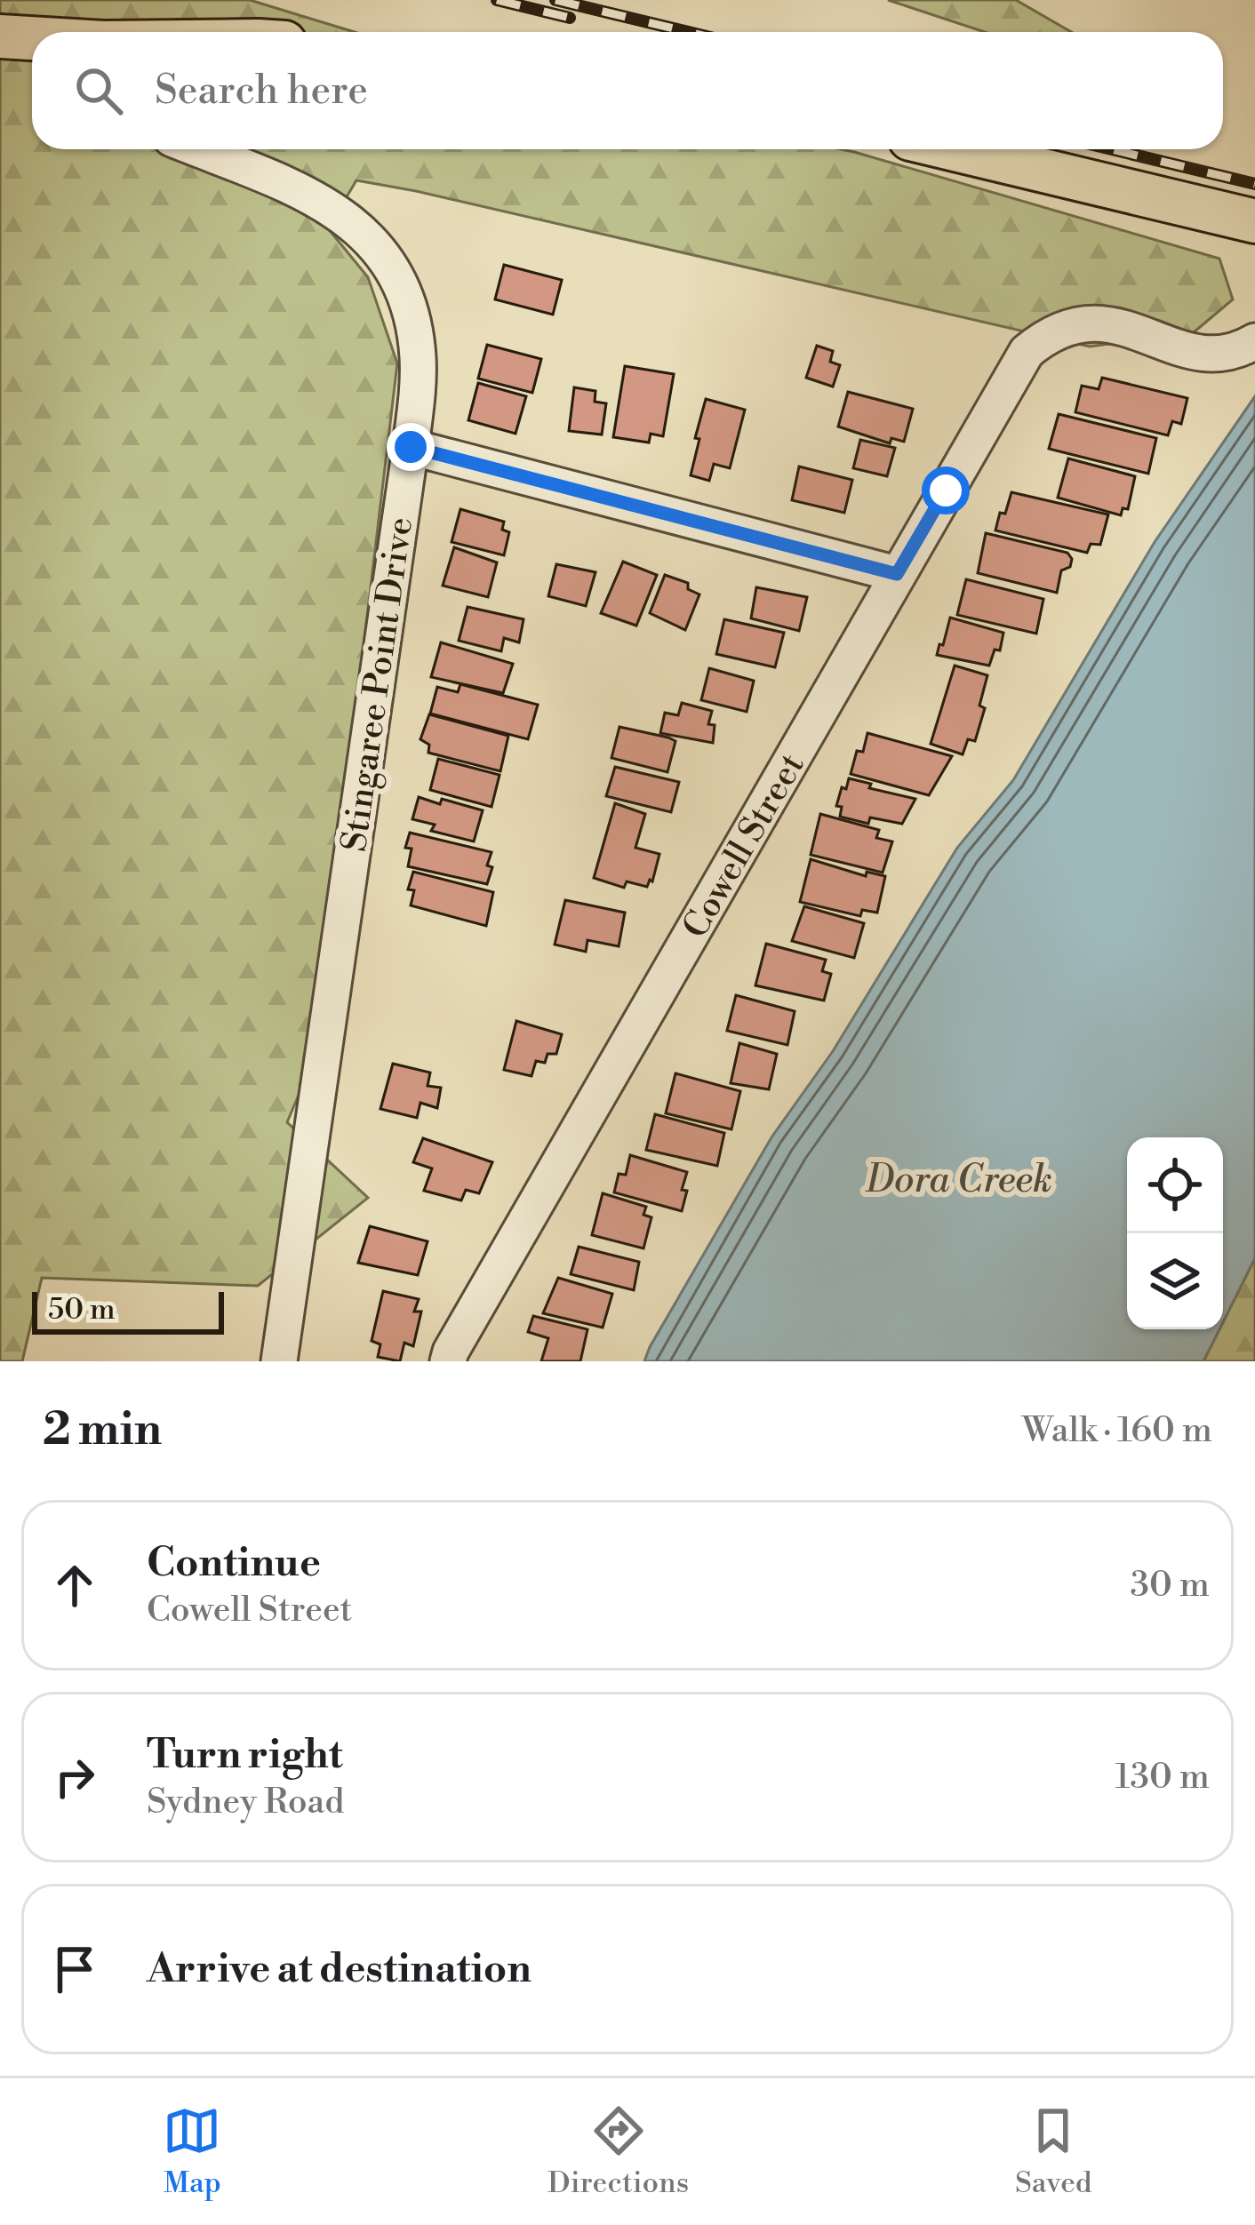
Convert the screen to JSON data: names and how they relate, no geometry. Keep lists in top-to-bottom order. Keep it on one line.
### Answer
{"streets":{"street":["Stingaree Point Drive","Cowell Street"]},"water":["Dora Creek"],"scale_bar":"50 m","page":{"search":"Search here","scale":"50 m","heading":["2 min","Walk · 160 m"],"list":[["Continue","Cowell Street","30 m"],["Turn right","Sydney Road","130 m"],"Arrive at destination"],"nav":["Map","Directions","Saved"]}}
